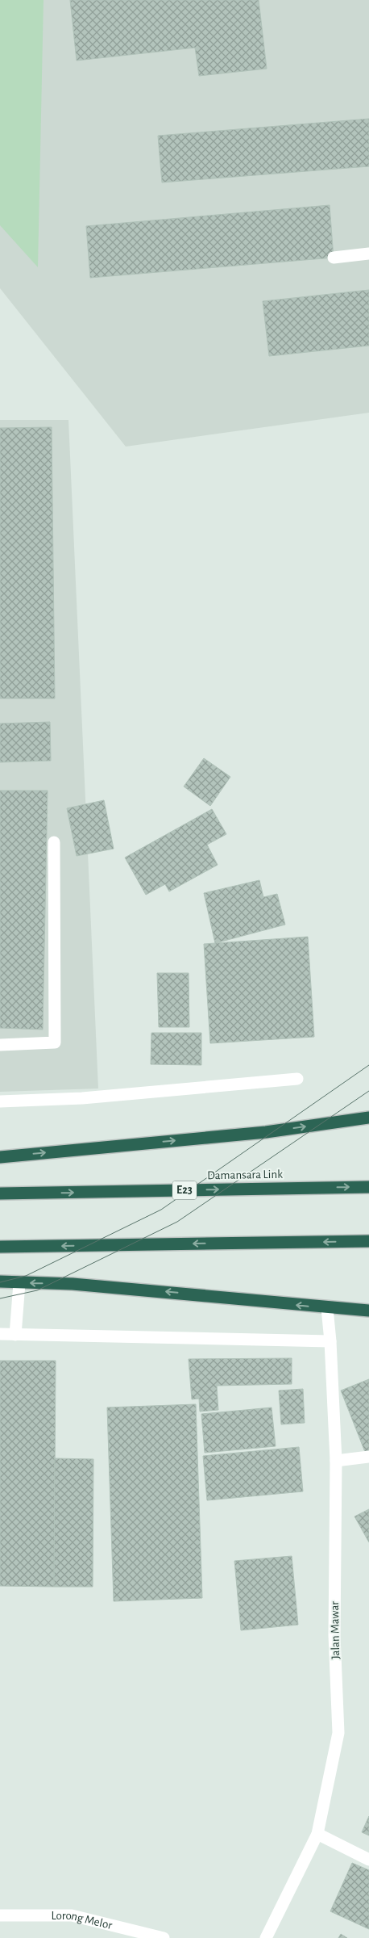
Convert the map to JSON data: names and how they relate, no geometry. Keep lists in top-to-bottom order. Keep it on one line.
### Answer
{"streets":{"highway":["Damansara Link","E23"],"street":["Jalan Mawar","Lorong Melor"]}}
